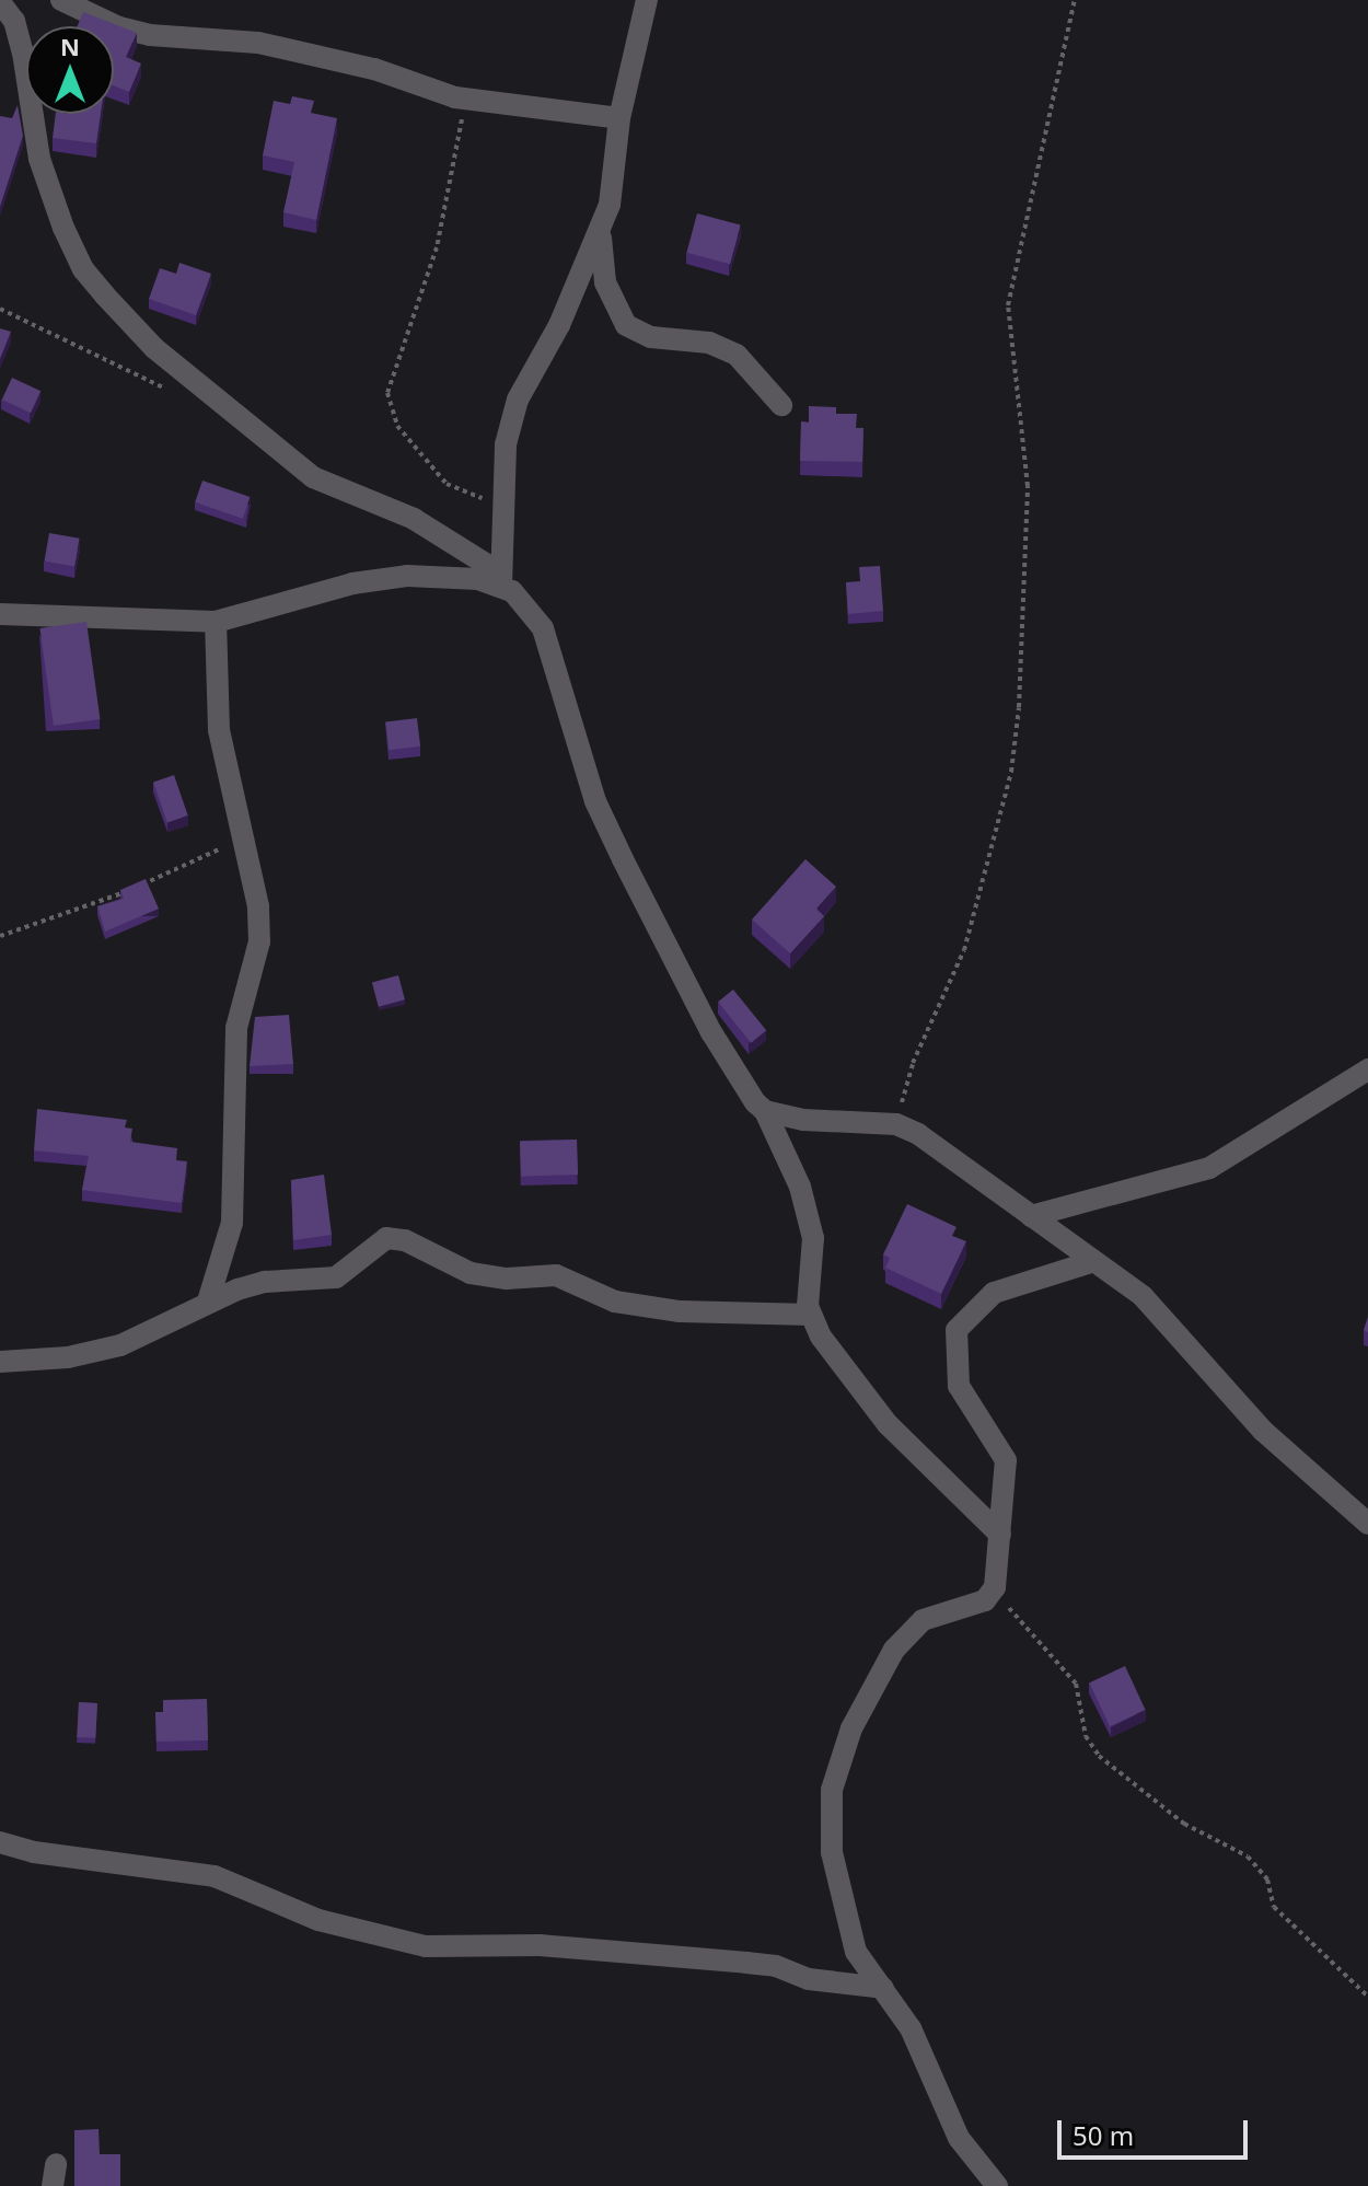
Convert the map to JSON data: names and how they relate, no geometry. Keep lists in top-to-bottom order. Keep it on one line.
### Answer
{"scale_bar":"50 m","north":"top"}
